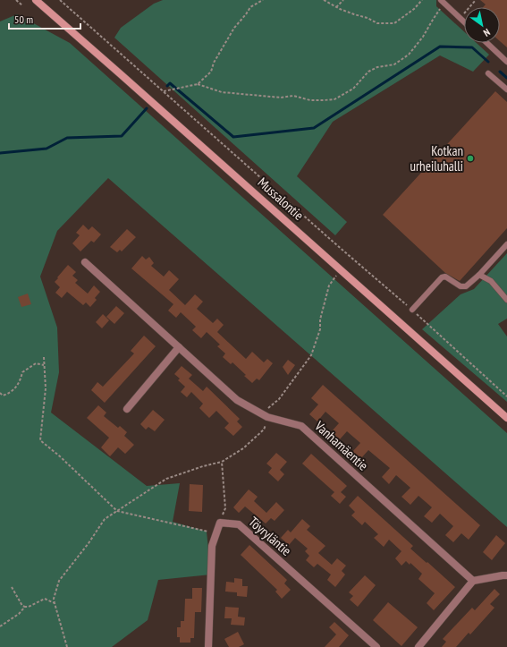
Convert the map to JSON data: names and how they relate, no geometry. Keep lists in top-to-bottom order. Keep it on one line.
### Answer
{"streets":{"main road":["Mussalontie"],"street":["Vanhamäentie","Töyryläntie"]},"places":["Kotkan urheiluhalli"],"scale_bar":"50 m","north":"bottom right"}
